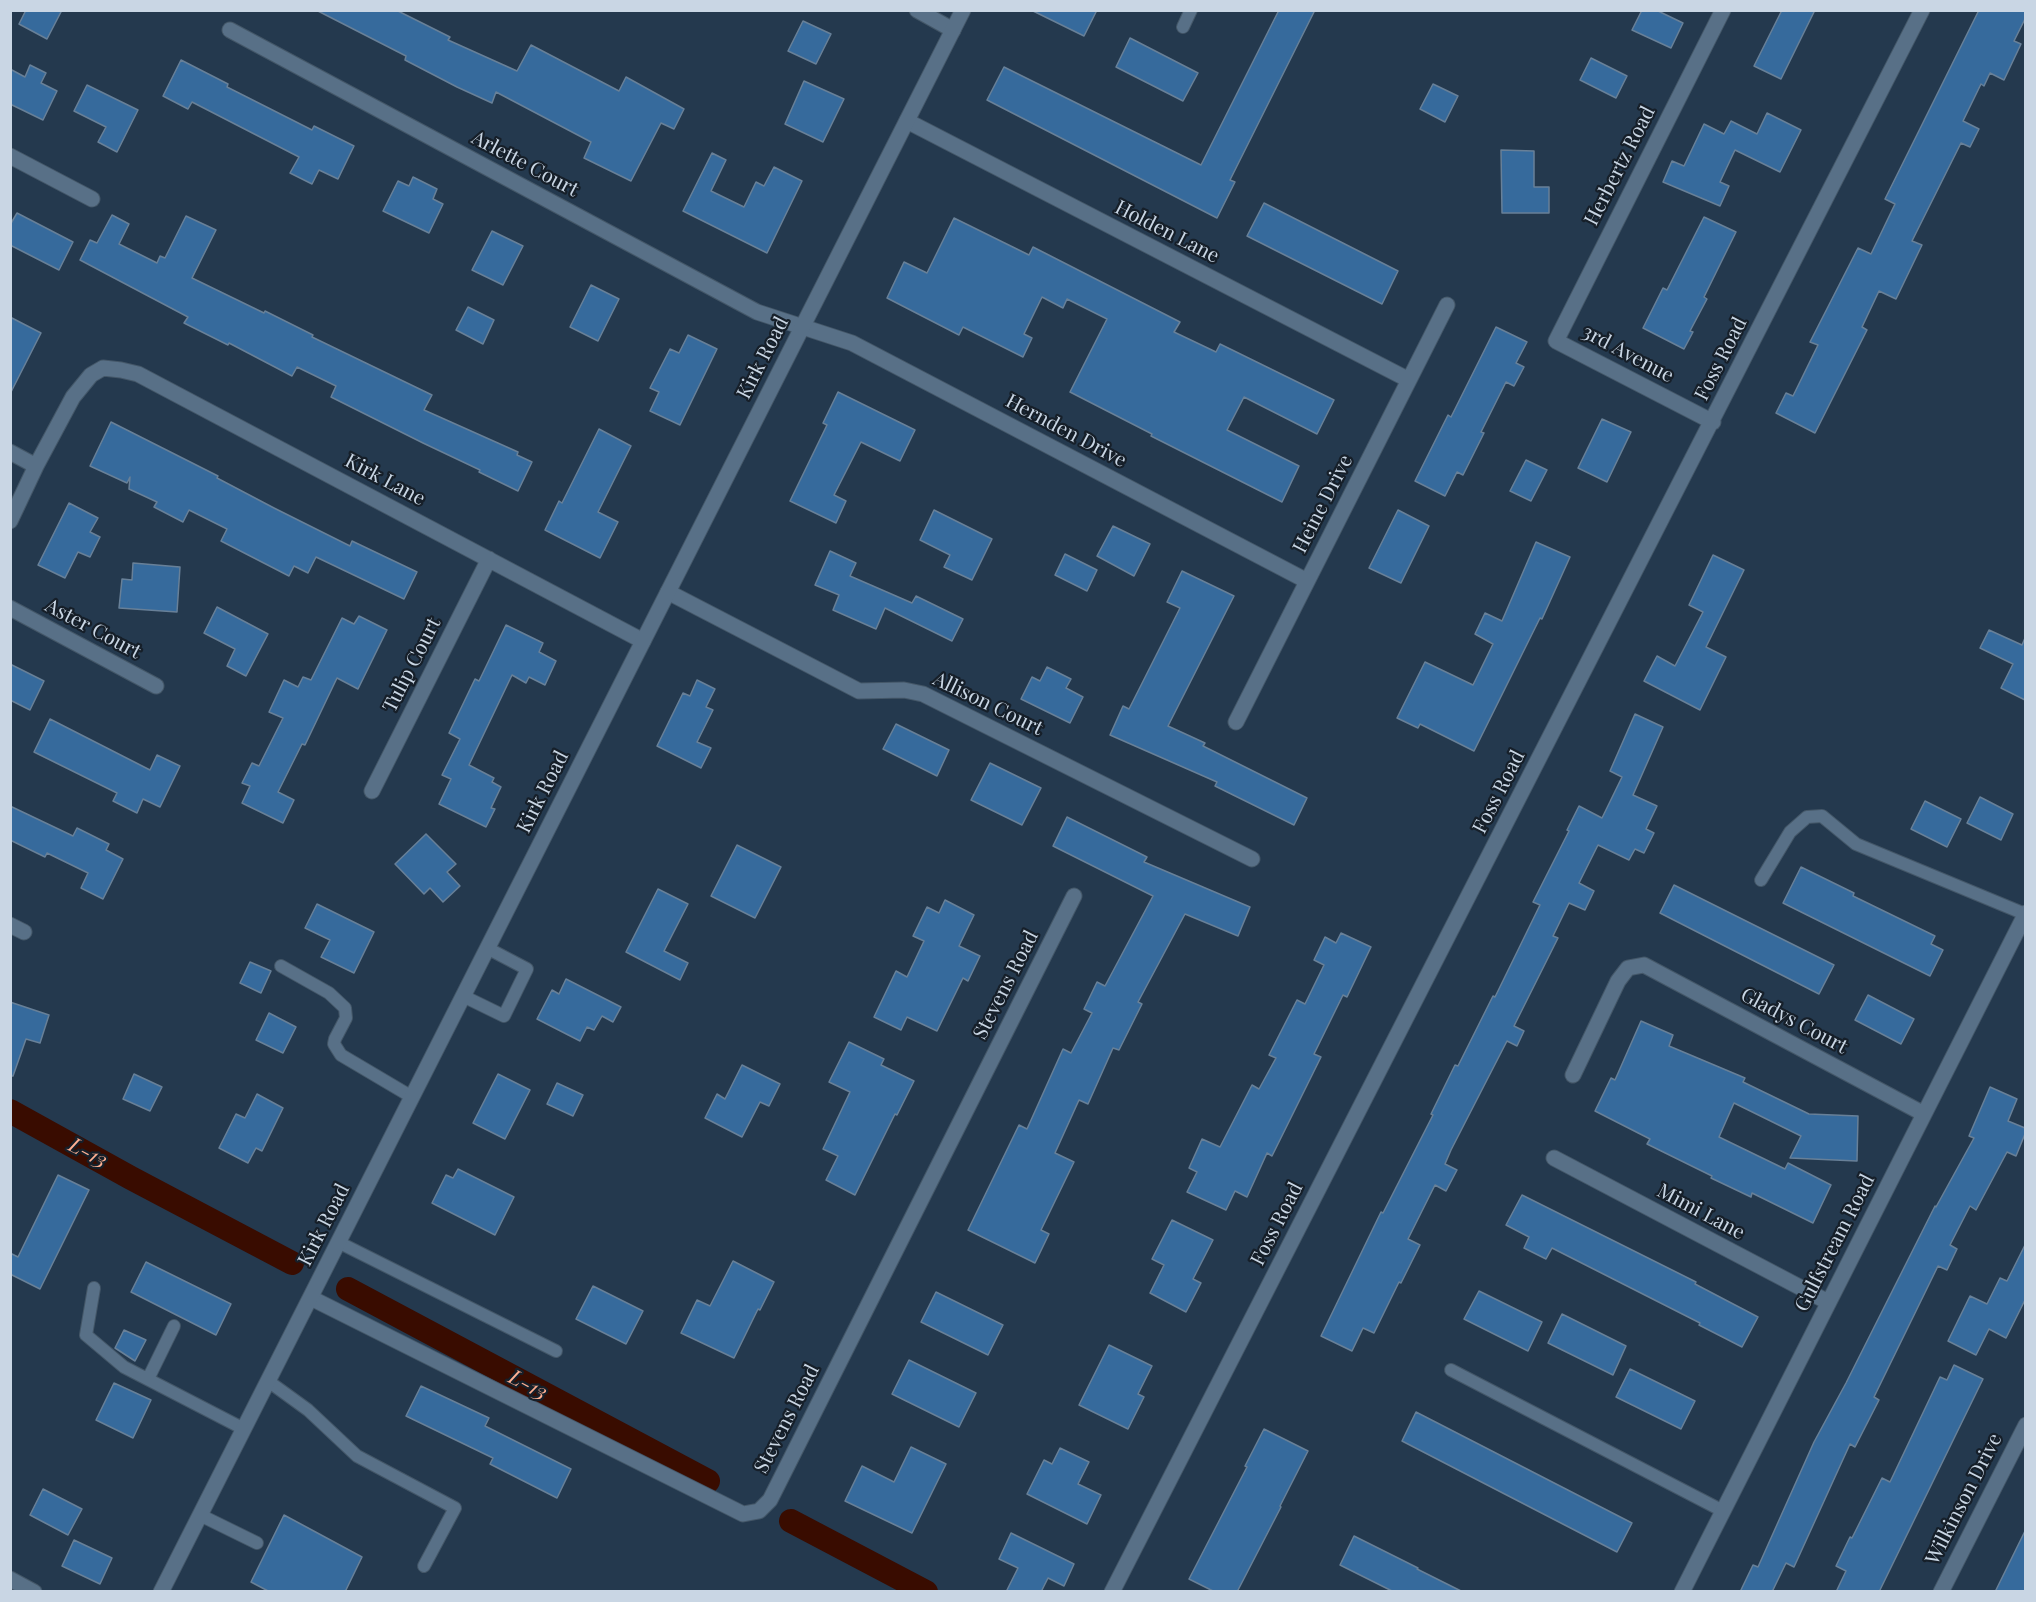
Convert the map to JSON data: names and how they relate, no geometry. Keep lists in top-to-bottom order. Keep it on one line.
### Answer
{"streets":{"street":["Arlette Court","Herbertz Road","Holden Lane","3rd Avenue","Kirk Road","Foss Road","Hernden Drive","Kirk Lane","Heine Drive","Aster Court","Tulip Court","Allison Court","Stevens Road","Gladys Court","Mimi Lane","Gulfstream Road","Wilkinson Drive"]},"crossings":[["Arlette Court","Kirk Road"],["Arlette Court","Hernden Drive"],["Herbertz Road","3rd Avenue"],["Holden Lane","Kirk Road"],["Holden Lane","Heine Drive"],["3rd Avenue","Foss Road"],["Kirk Road","Hernden Drive"],["Kirk Road","Kirk Lane"],["Kirk Road","Allison Court"],["Kirk Road","Stevens Road"],["Hernden Drive","Heine Drive"],["Kirk Lane","Tulip Court"],["Gladys Court","Gulfstream Road"],["Mimi Lane","Gulfstream Road"]],"water":["L-13"]}
